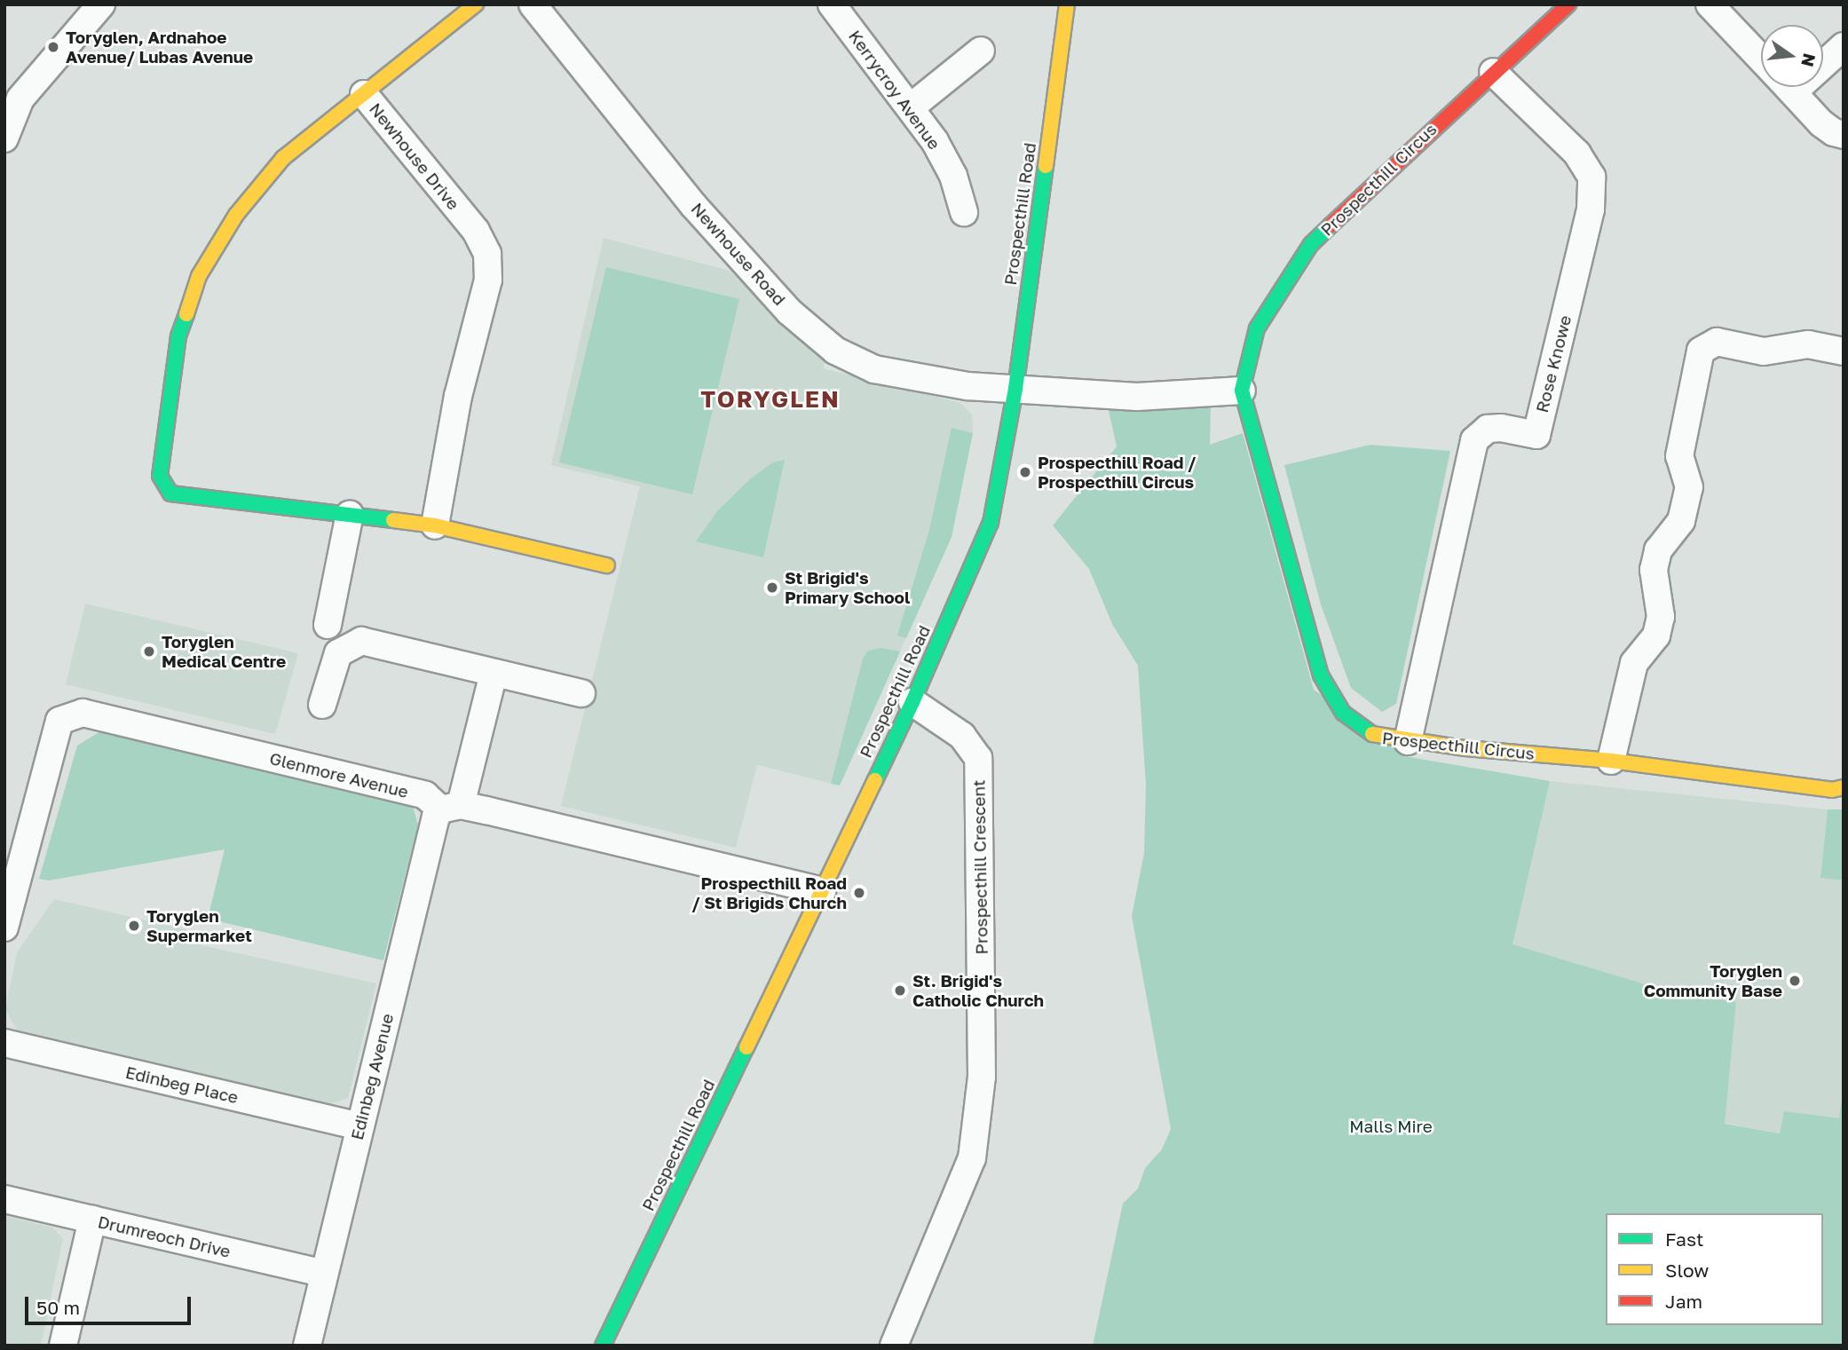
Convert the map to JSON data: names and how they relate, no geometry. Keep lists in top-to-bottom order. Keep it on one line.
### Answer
{"streets":{"street":["Kerrycroy Avenue","Newhouse Drive","Prospecthill Circus","Prospecthill Road","Newhouse Road","Rose Knowe","Glenmore Avenue","Prospecthill Crescent","Edinbeg Avenue","Edinbeg Place","Drumreoch Drive"]},"crossings":[["Prospecthill Circus","Rose Knowe"],["Prospecthill Road","Newhouse Road"],["Prospecthill Road","Glenmore Avenue"],["Prospecthill Road","Prospecthill Crescent"],["Glenmore Avenue","Edinbeg Avenue"],["Edinbeg Avenue","Edinbeg Place"],["Edinbeg Avenue","Drumreoch Drive"]],"districts":["TORYGLEN"],"parks":["Malls Mire"],"places":["Toryglen, Ardnahoe Avenue/ Lubas Avenue","Prospecthill Road / Prospecthill Circus","St Brigid's Primary School","Toryglen Medical Centre","Prospecthill Road / St Brigids Church","Toryglen Supermarket","Toryglen Community Base","St. Brigid's Catholic Church"],"legend":["Fast","Slow","Jam"],"scale_bar":"50 m","north":"right"}
